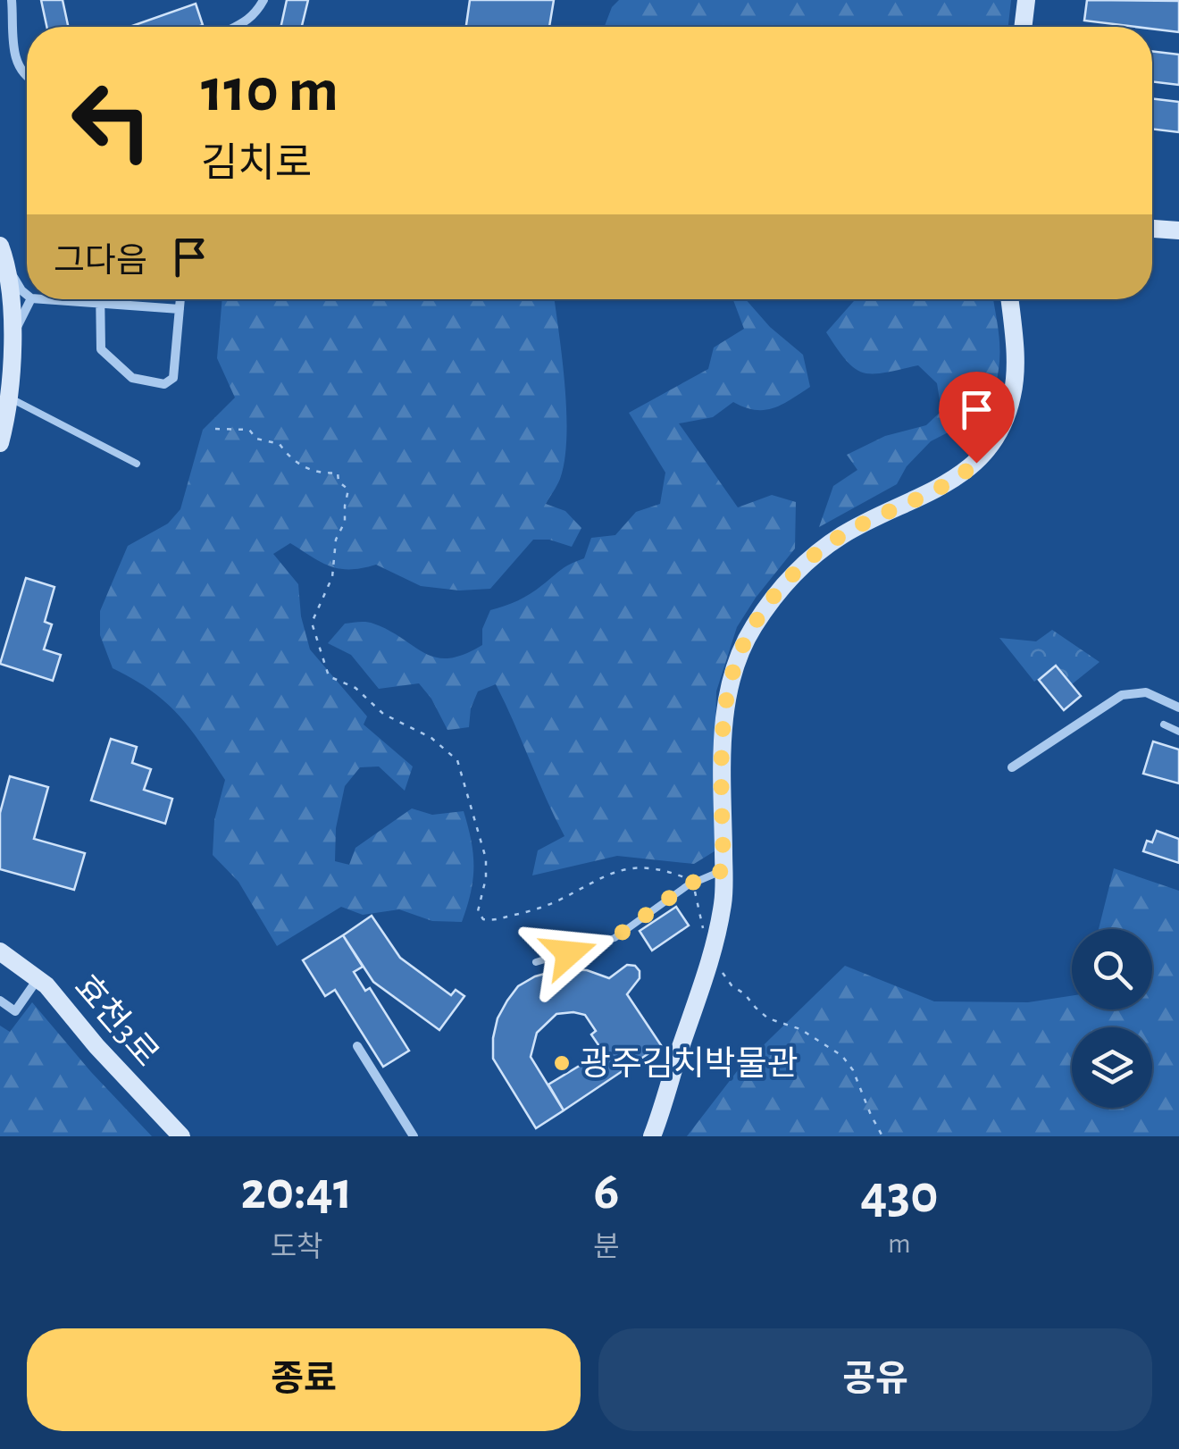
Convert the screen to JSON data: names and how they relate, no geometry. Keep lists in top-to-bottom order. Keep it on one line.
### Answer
{"streets":{"street":["효천3로"]},"places":["광주김치박물관"],"page":{"turn":["110 m","김치로"],"then":"그다음","eta":["20:41","도착","6","분","430","m"],"buttons":["종료","공유"]}}
